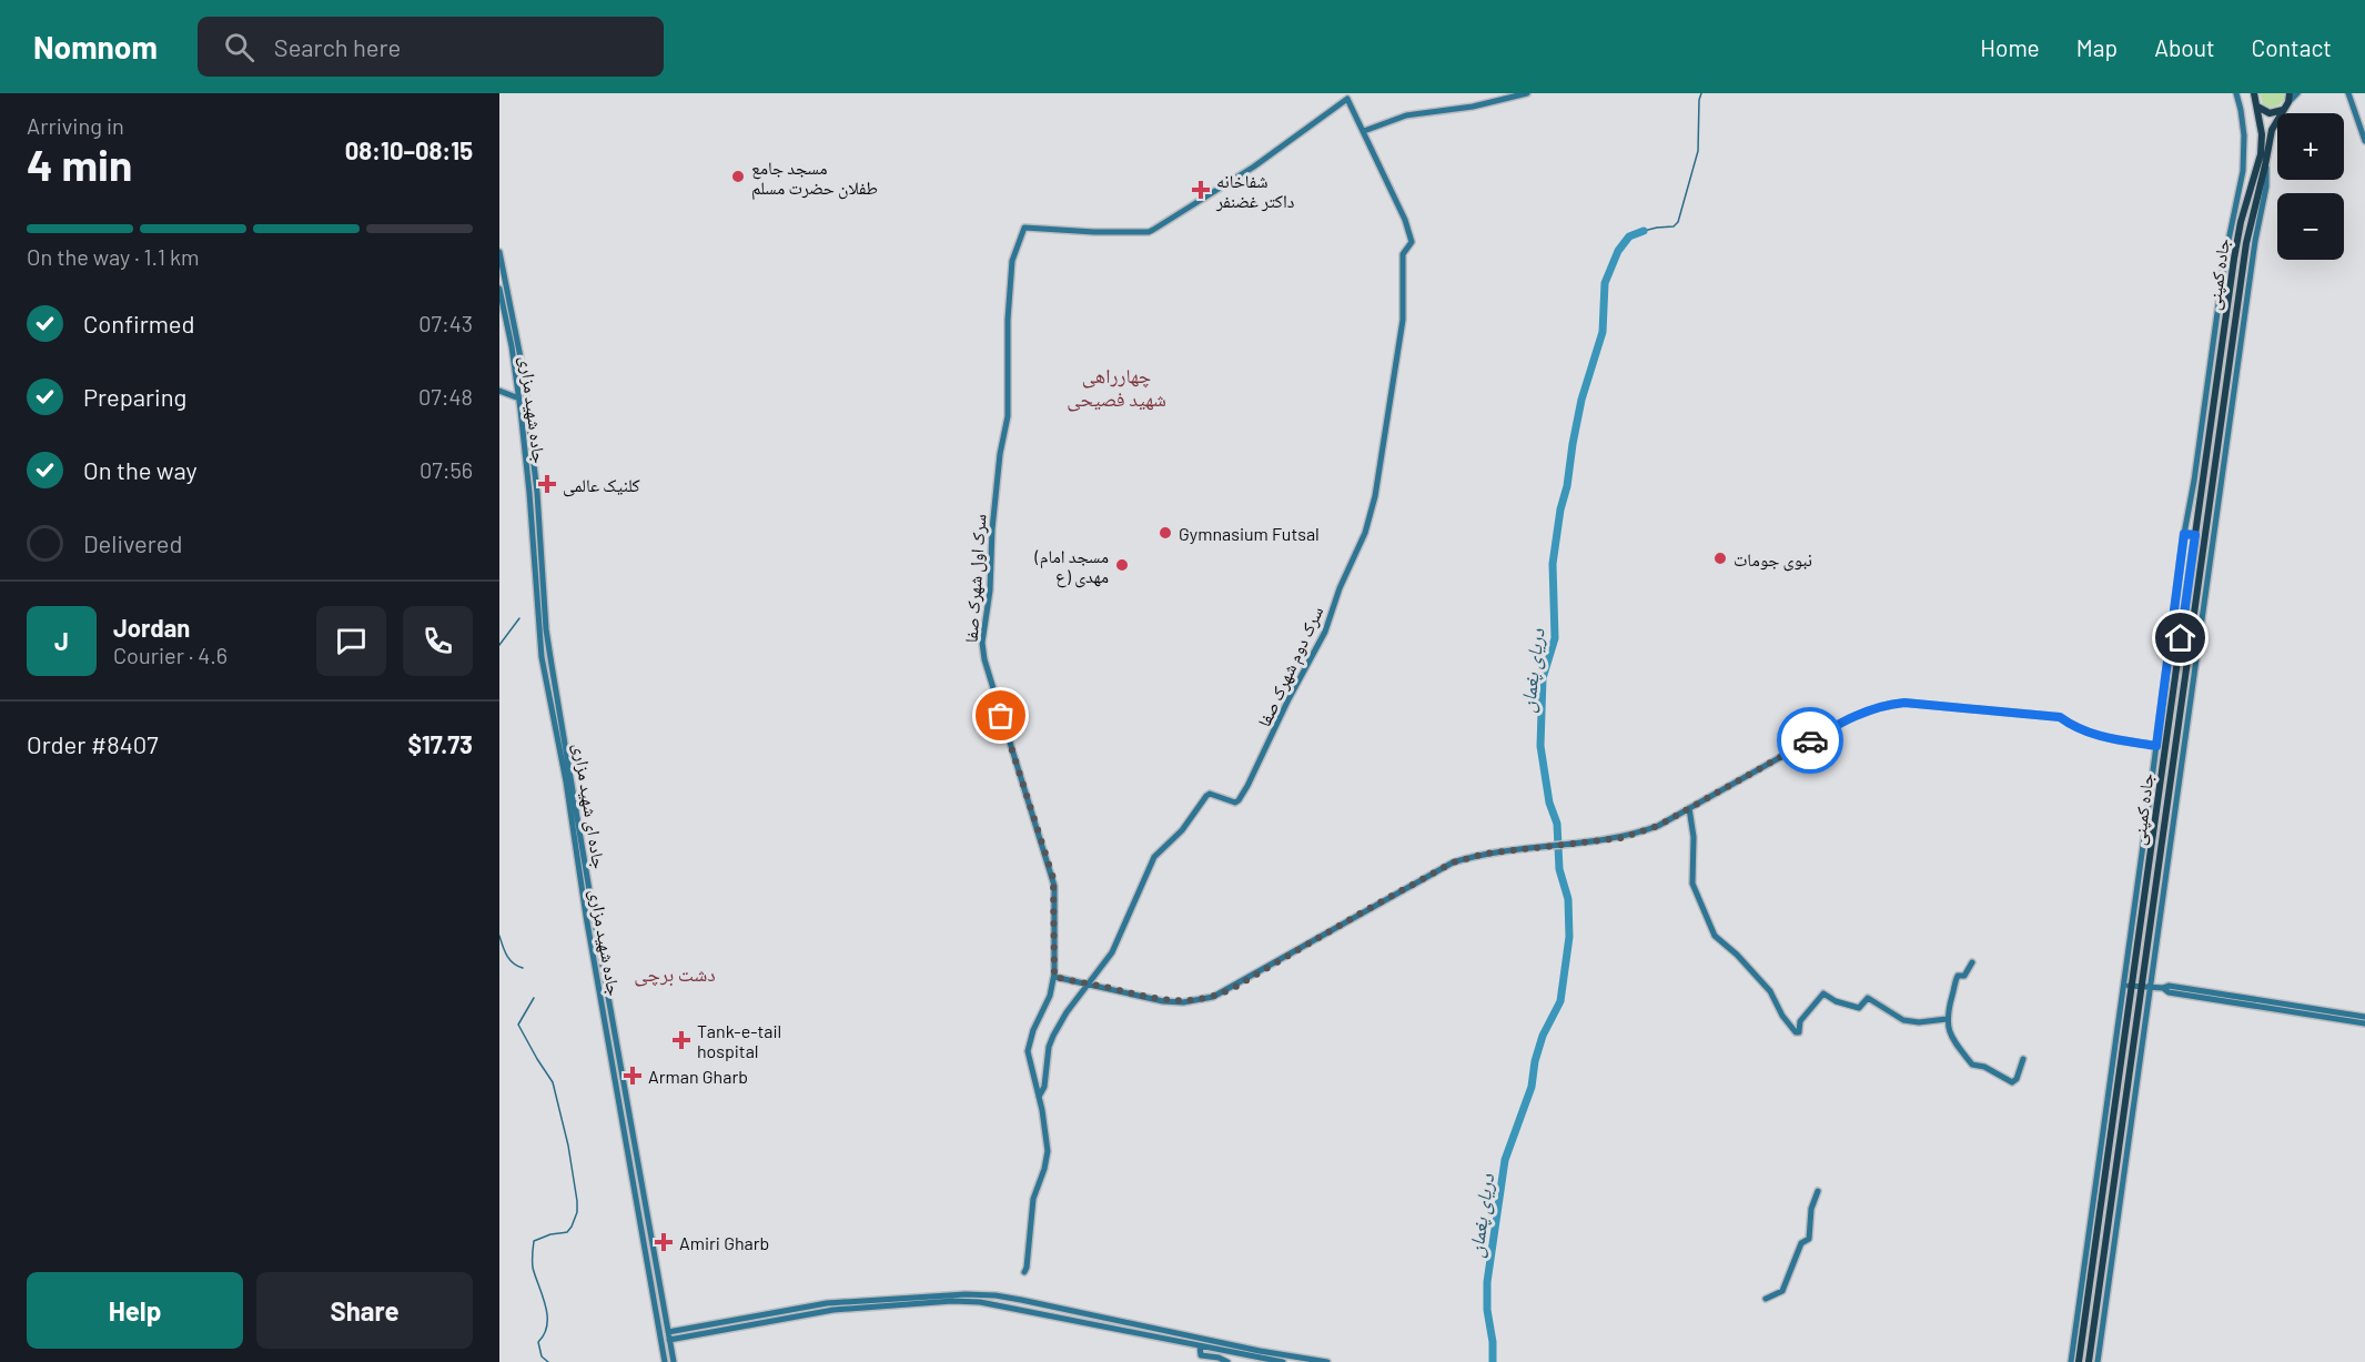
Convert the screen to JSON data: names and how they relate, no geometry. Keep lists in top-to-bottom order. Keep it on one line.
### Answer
{"streets":{"highway":["جاده کمپنی"],"street":["جاده شهید مزاری","سرک اول شهرک صفا","سرک دوم شهرک صفا","جاده ای شهید مزاری"]},"crossings":[["سرک اول شهرک صفا","سرک دوم شهرک صفا"]],"districts":["چهارراهی شهید فصیحی","دشت برچی"],"water":["دریای پغمان"],"places":{"other":["مسجد جامع طفلان حضرت مسلم","Gymnasium Futsal","نبوی جومات","(مسجد امام مهدی (ع"],"health":["شفاخانه داکتر غضنفر","کلنیک عالمی","Tank-e-tail hospital","Arman Gharb","Amiri Gharb"]},"page":{"header":"Nomnom","search":"Search here","nav":["Home","Map","About","Contact"],"heading":["4 min","Arriving in","08:10–08:15"],"panel":["Jordan","Courier · 4.6","Order #8407","$17.73"],"map_buttons":["+","−"],"bar":"On the way · 1.1 km","list":[["Confirmed","07:43"],["Preparing","07:48"],["On the way","07:56"],"Delivered"],"round":"J","buttons":["Help","Share"]}}
